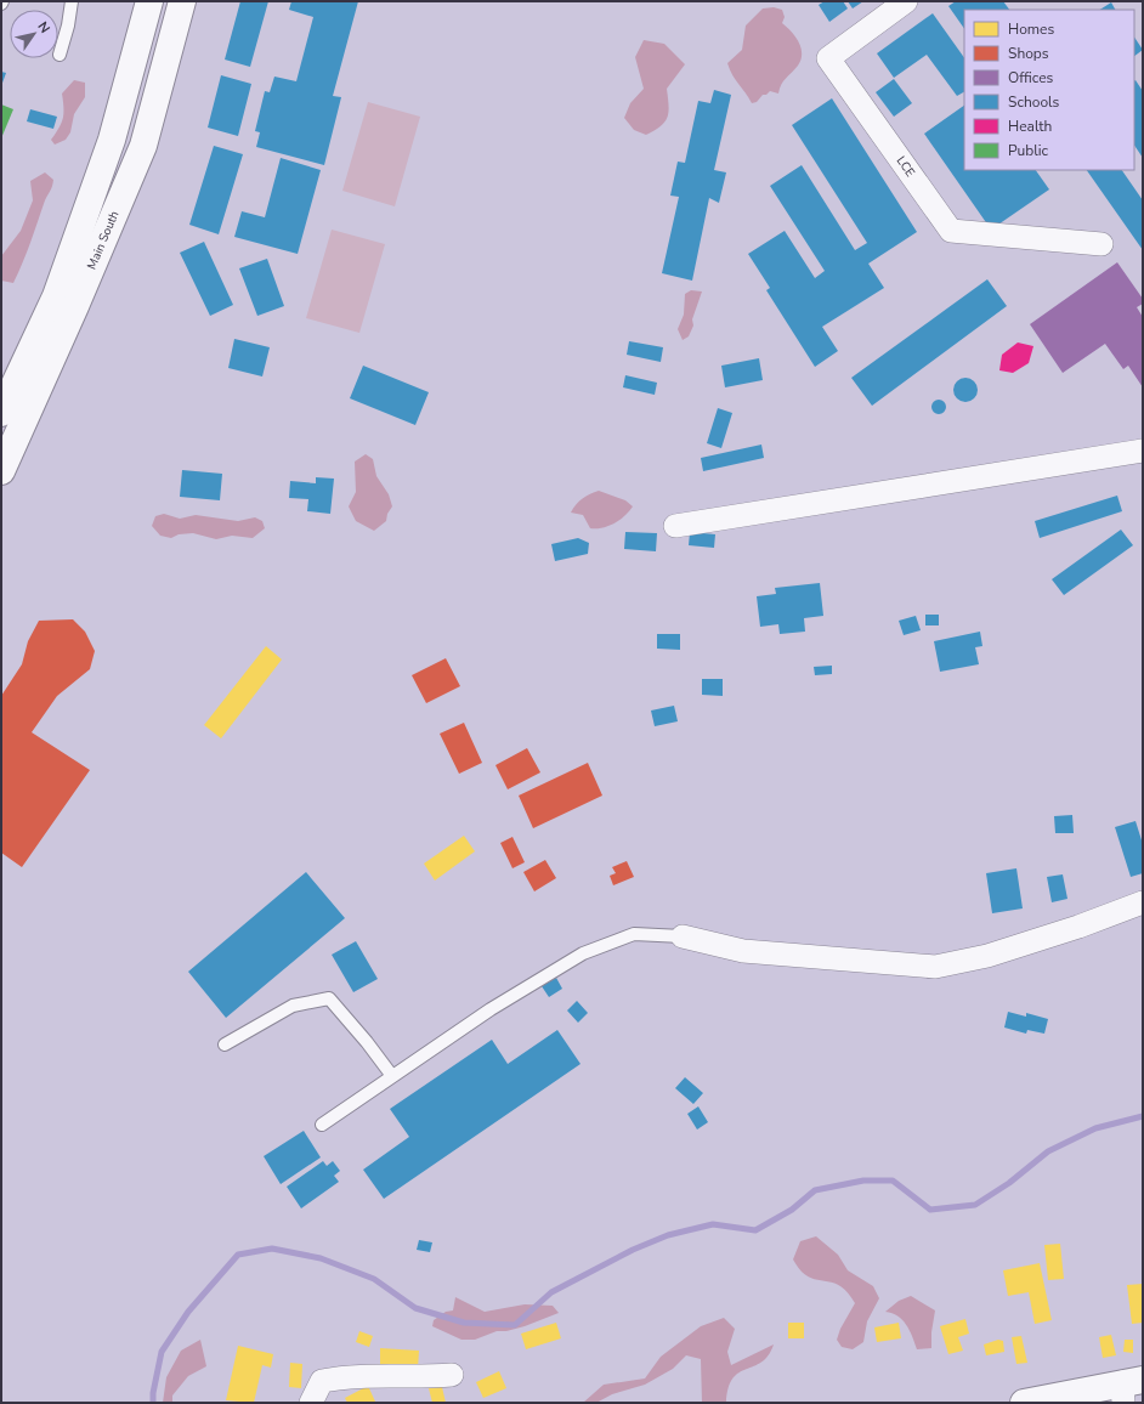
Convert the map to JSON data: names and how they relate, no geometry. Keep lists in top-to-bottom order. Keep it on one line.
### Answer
{"streets":{"main road":["Main South"],"street":["LCE"]},"legend":["Homes","Shops","Offices","Schools","Health","Public"],"north":"top right"}
